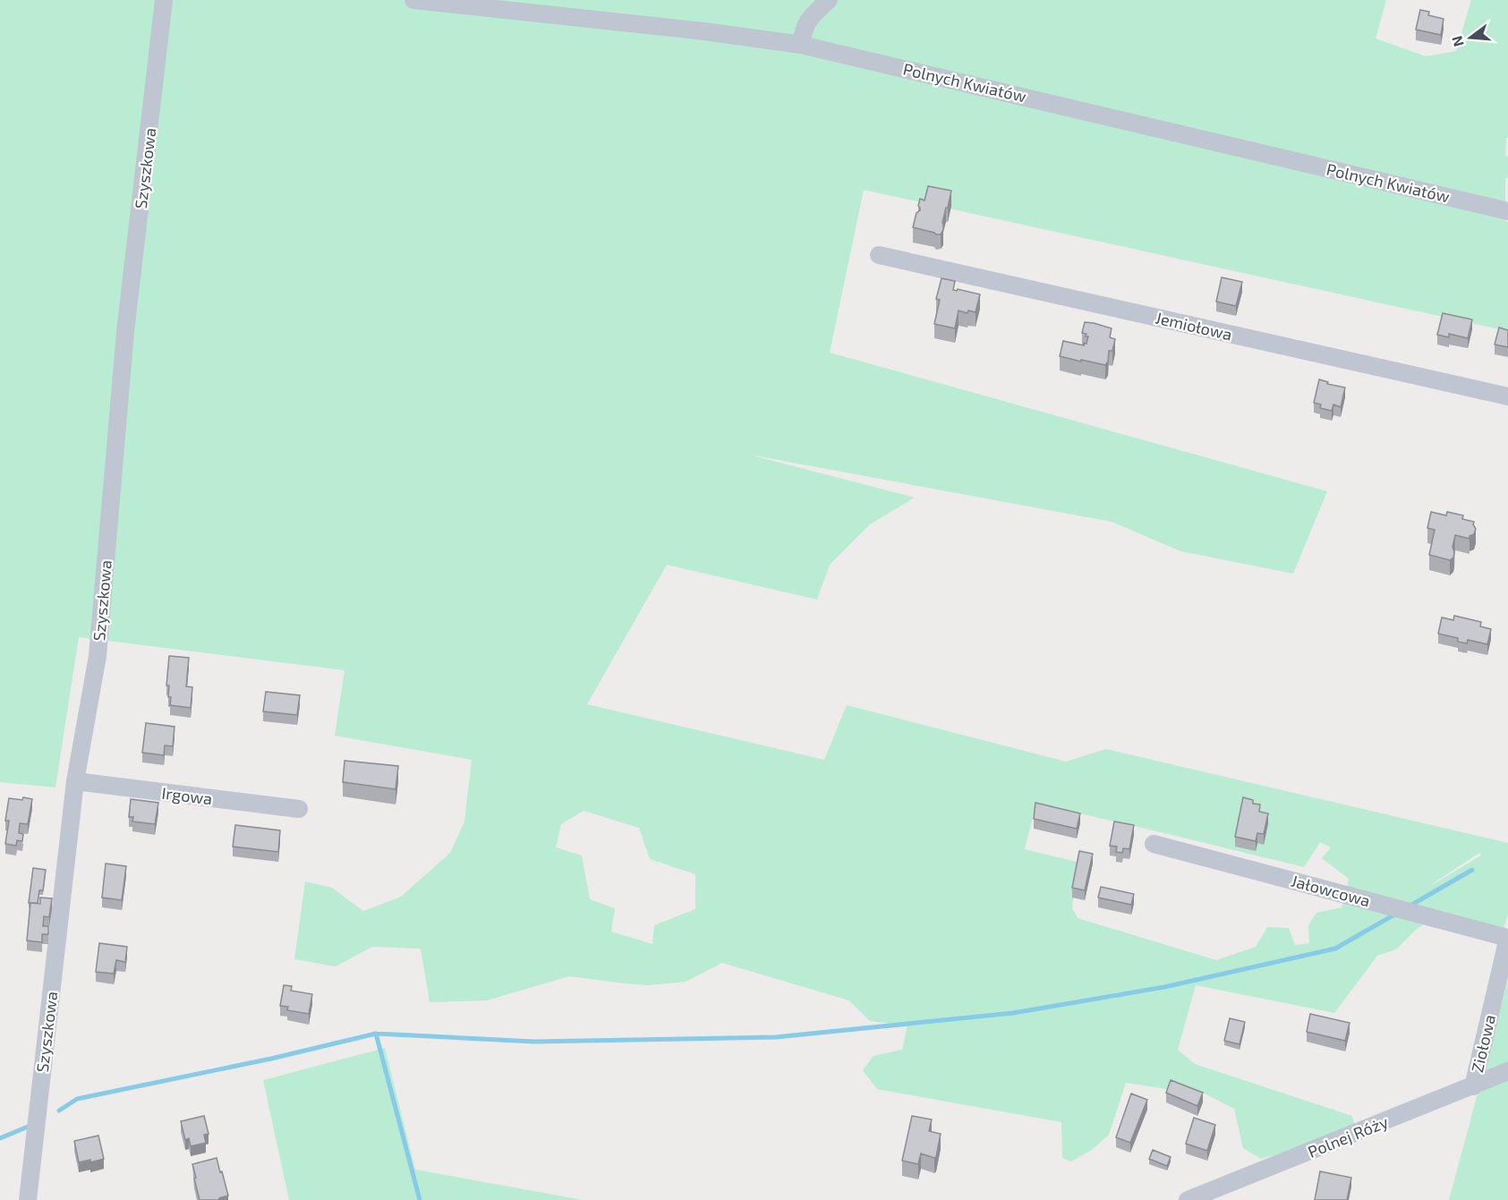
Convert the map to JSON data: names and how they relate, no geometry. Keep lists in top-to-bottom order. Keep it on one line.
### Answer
{"streets":{"street":["Polnych Kwiatów","Szyszkowa","Jemiołowa","Irgowa","Jałowcowa","Ziołowa","Polnej Róży"]},"crossings":[["Szyszkowa","Irgowa"],["Jałowcowa","Ziołowa"],["Ziołowa","Polnej Róży"]],"north":"left"}
